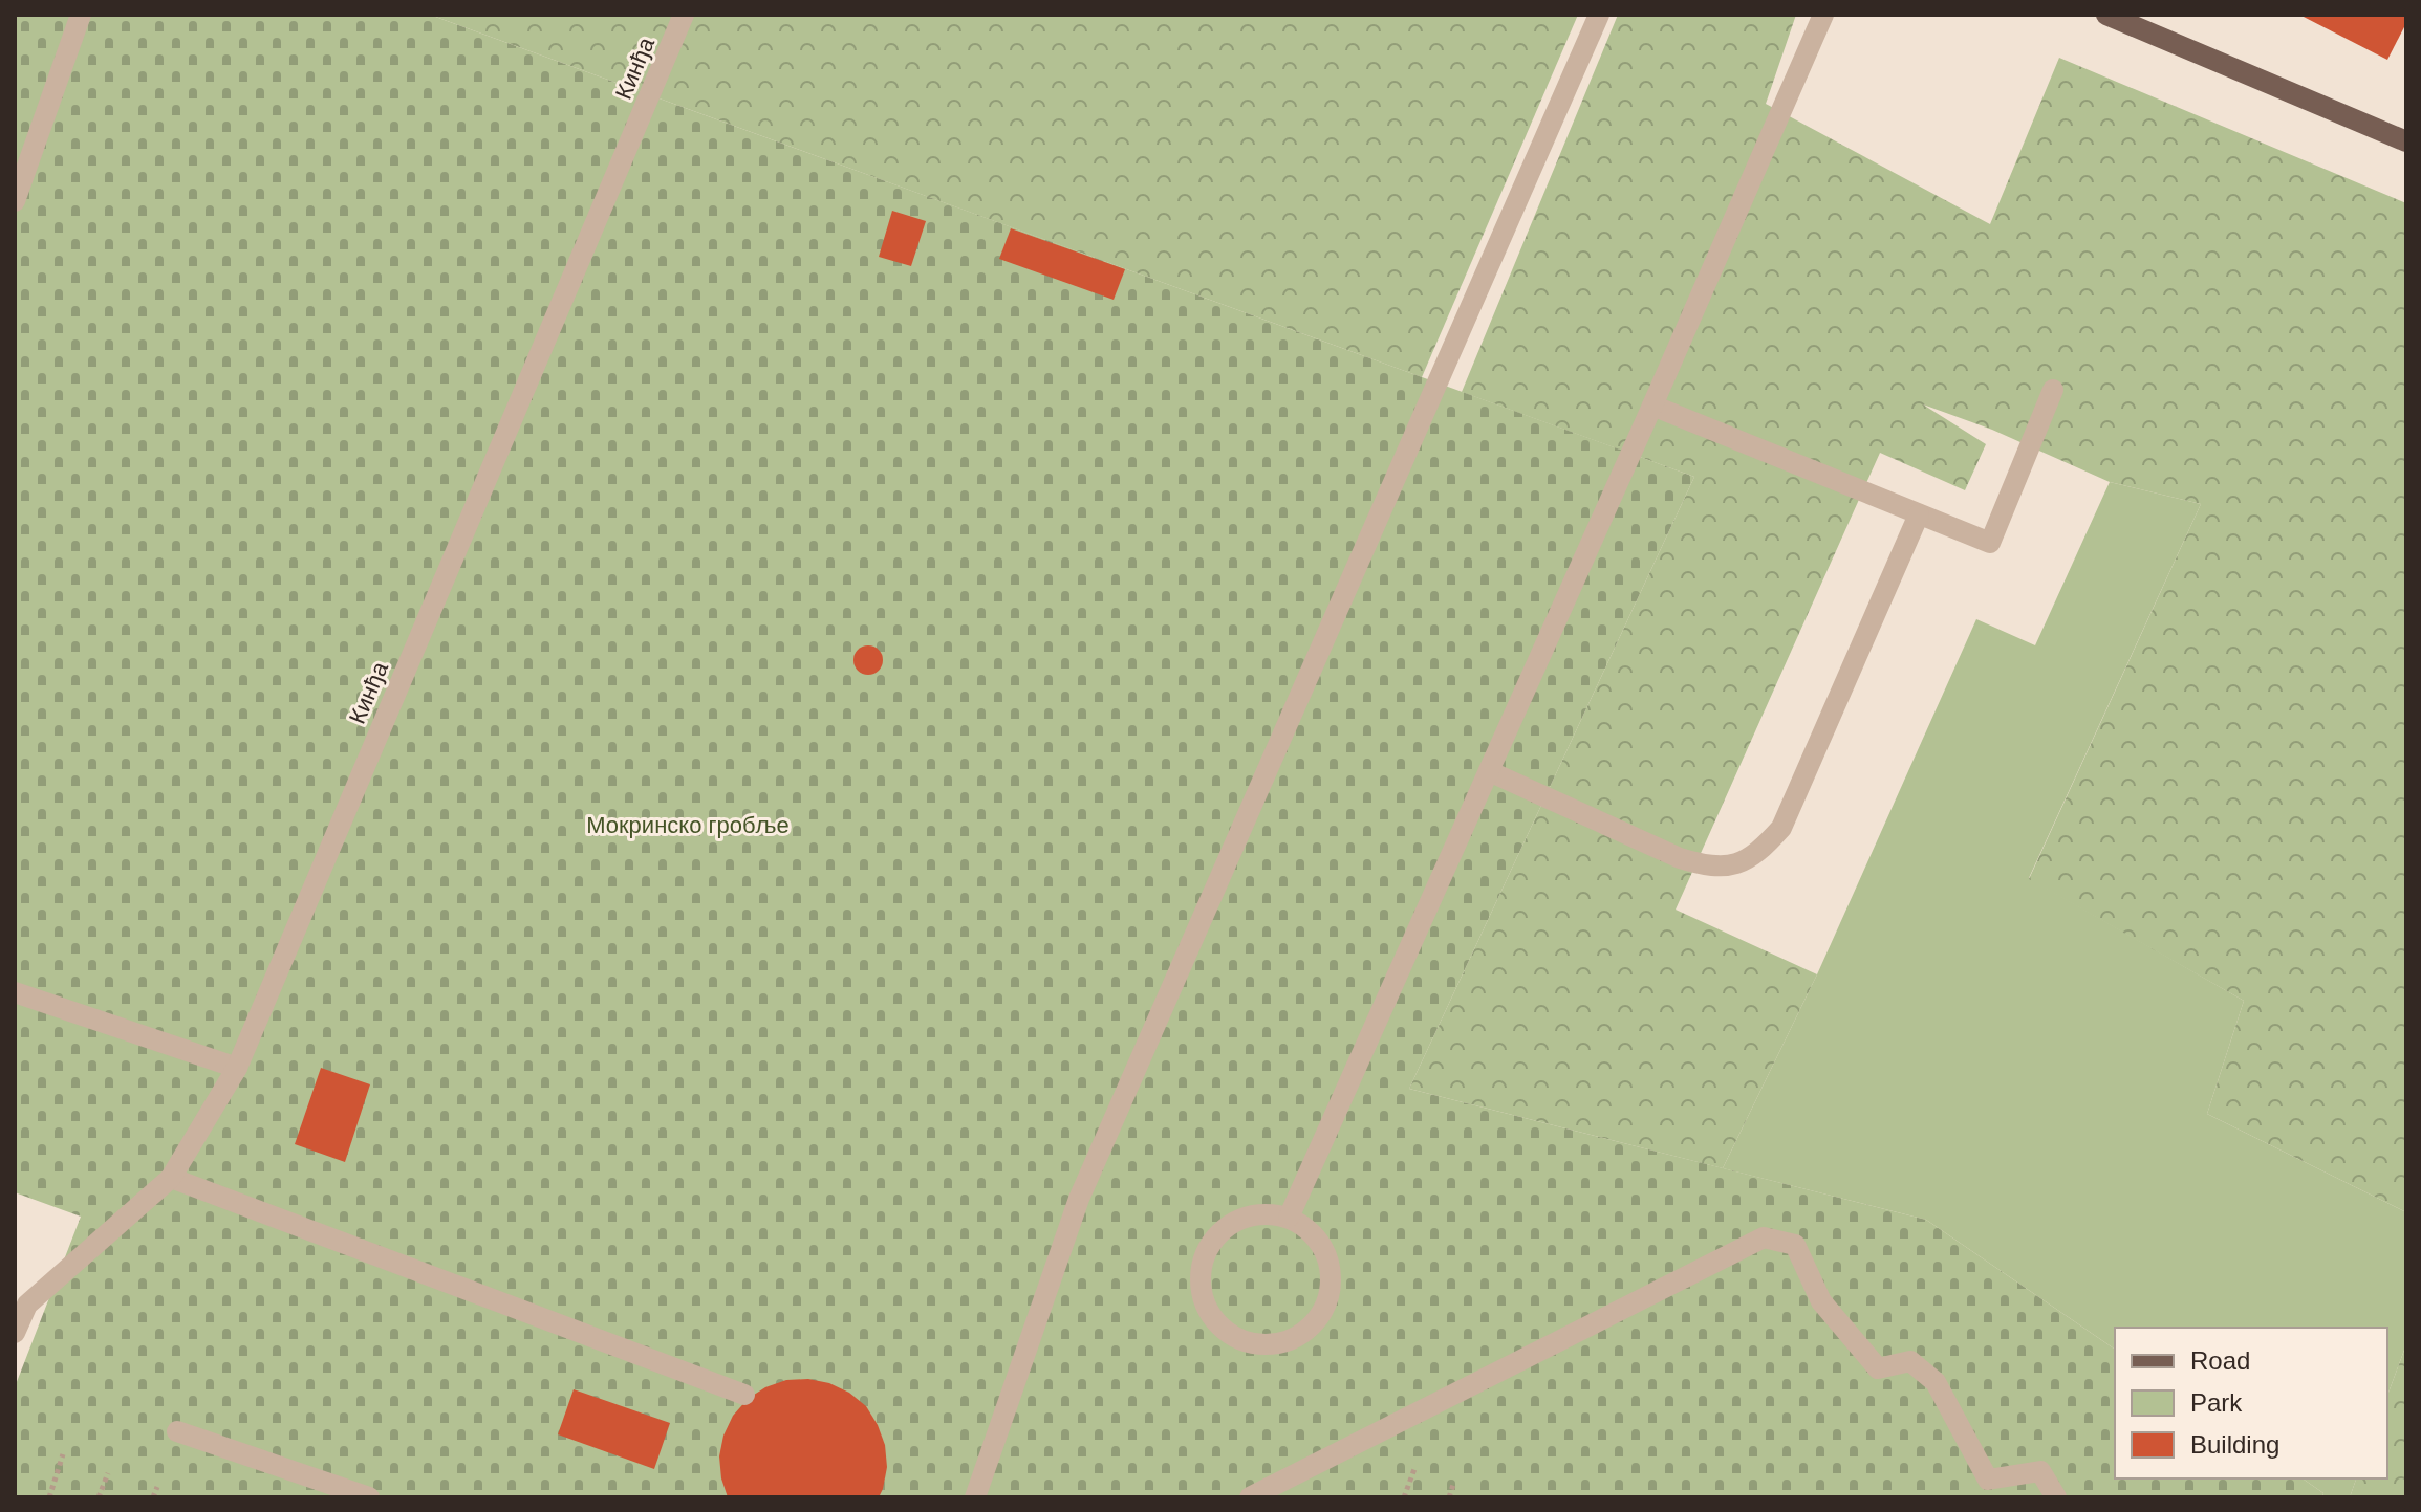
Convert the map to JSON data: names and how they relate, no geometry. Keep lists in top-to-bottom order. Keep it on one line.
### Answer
{"streets":{"lane":["Кинђа"]},"parks":["Мокринско гробље"],"legend":["Road","Park","Building"]}
